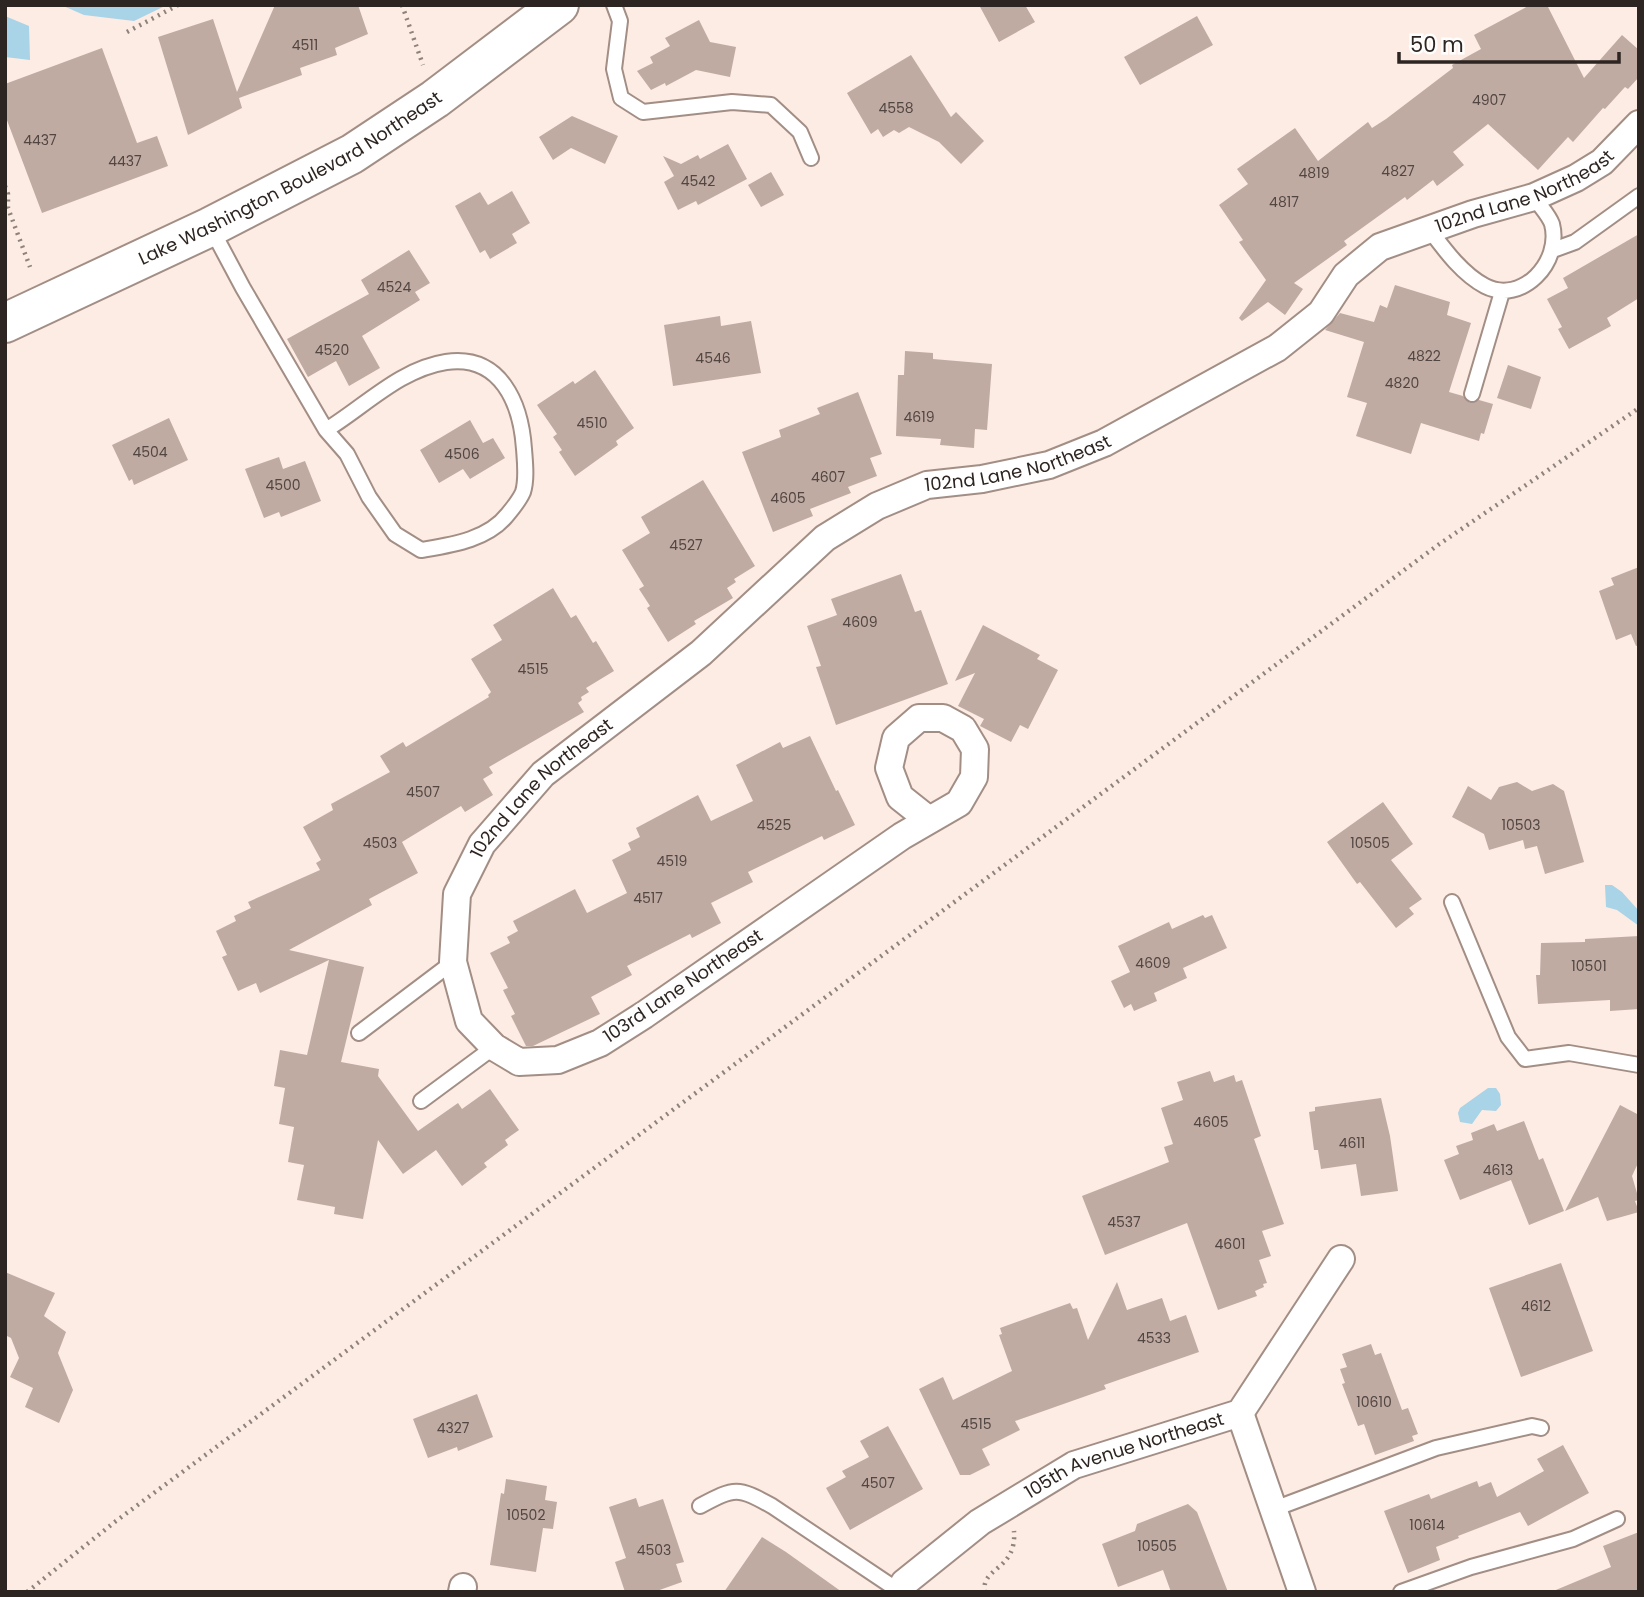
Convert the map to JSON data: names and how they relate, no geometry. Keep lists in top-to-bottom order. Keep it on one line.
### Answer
{"streets":{"main road":["Lake Washington Boulevard Northeast"],"street":["102nd Lane Northeast","103rd Lane Northeast","105th Avenue Northeast"]},"crossings":[["102nd Lane Northeast","103rd Lane Northeast"]],"house_numbers":["4511","4907","4558","4437","4437","4827","4819","4542","4817","4524","4520","4822","4546","4820","4619","4510","4504","4506","4607","4500","4605","4527","4609","4515","4507","4525","10503","4503","10505","4519","4517","4609","10501","4605","4611","4613","4537","4601","4612","4533","10610","4515","4327","4507","10502","10614","10505","4503"],"scale_bar":"50 m"}
